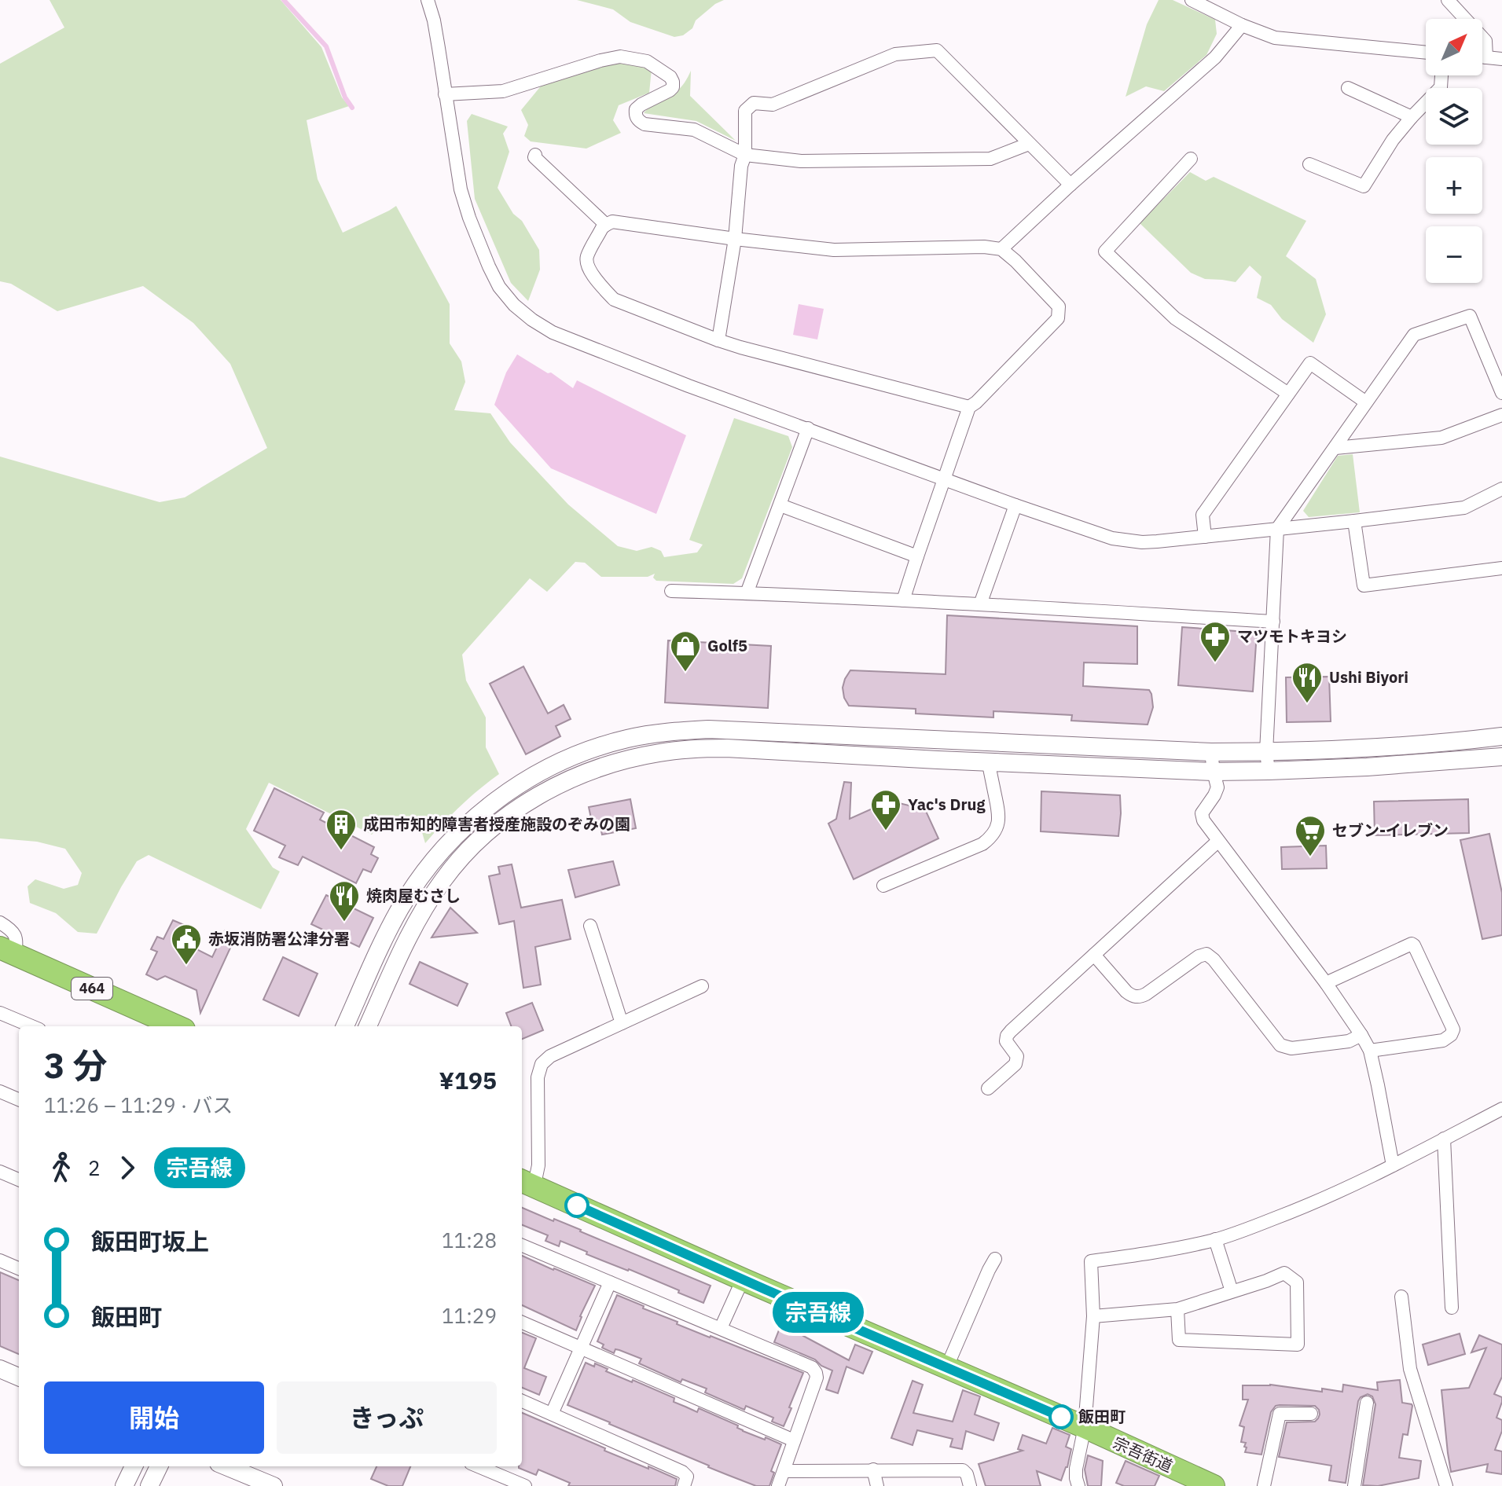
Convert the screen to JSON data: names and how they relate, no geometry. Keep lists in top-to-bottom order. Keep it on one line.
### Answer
{"streets":{"highway":["464","宗吾街道"]},"places":{"pharmacy":["マツモトキヨシ","Yac's Drug"],"shop":["Golf5"],"restaurant":["Ushi Biyori","焼肉屋むさし"],"building":["成田市知的障害者授産施設のぞみの園"],"supermarket":["セブン-イレブン"],"public building":["赤坂消防署公津分署"],"other":["飯田町"]},"lines":["bus line 宗吾線"],"north":"top right","page":{"on_map":"宗吾線","map_buttons":["+","−"],"heading":["3 分","11:26 – 11:29 · バス","¥195"],"legs":["2","宗吾線"],"list":[{"name":"飯田町坂上","value":"11:28"},{"name":"飯田町","value":"11:29"}],"buttons":["開始","きっぷ"]}}
